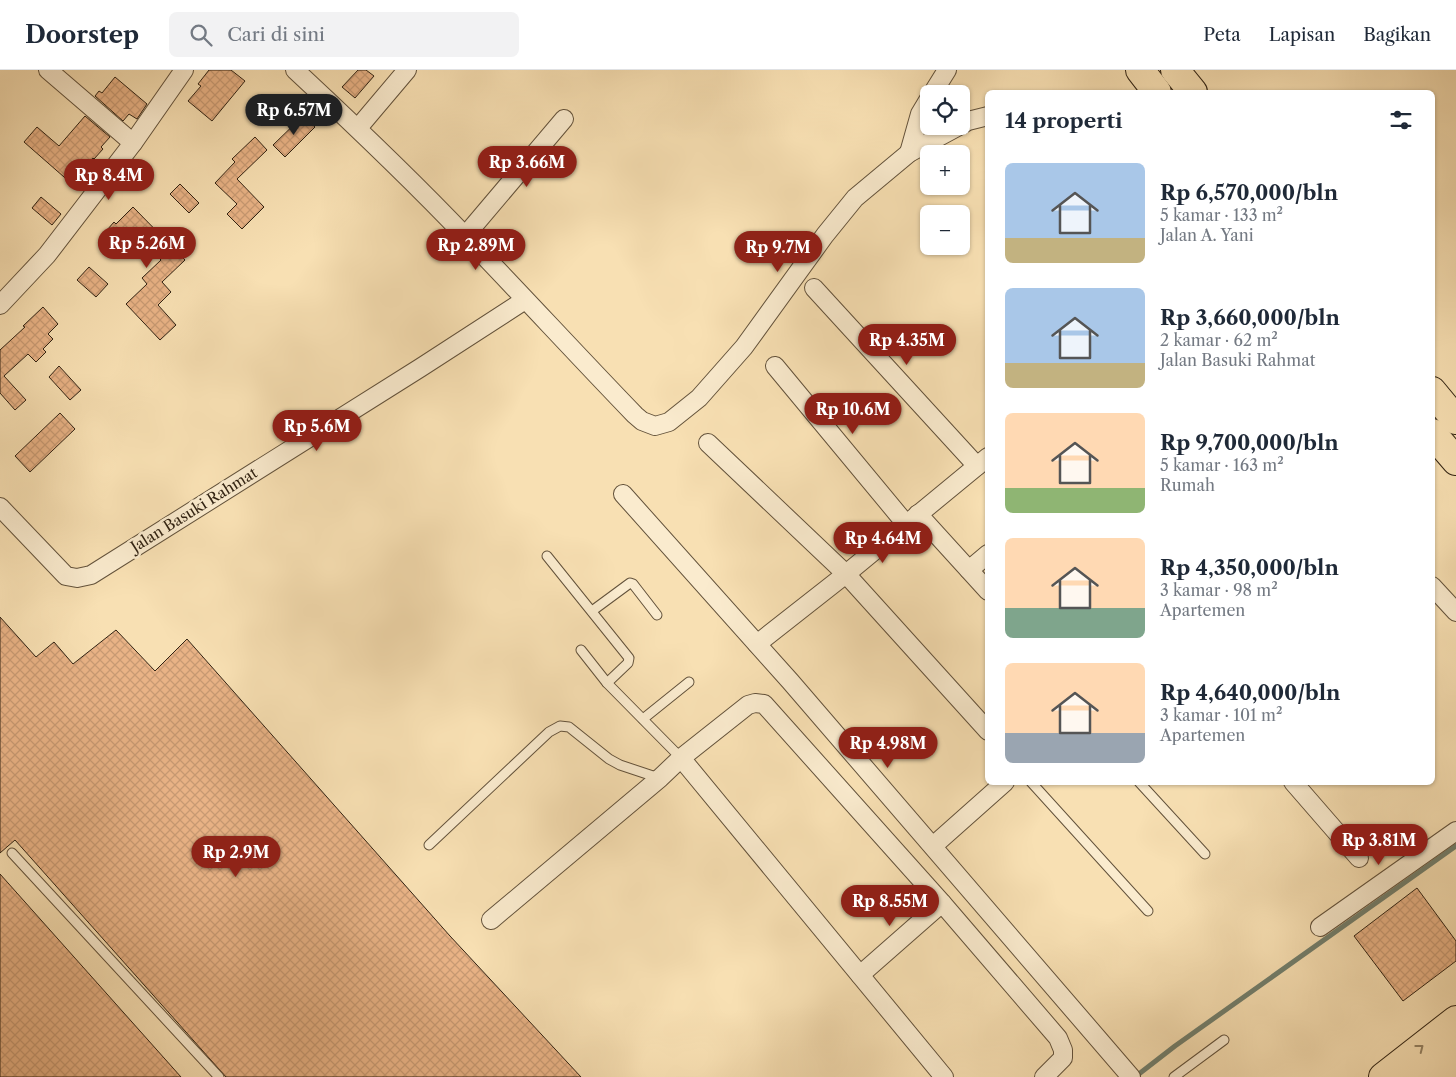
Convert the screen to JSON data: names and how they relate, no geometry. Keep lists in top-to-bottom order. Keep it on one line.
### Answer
{"streets":{"street":["Jalan Basuki Rahmat"]},"page":{"header":"Doorstep","search":"Cari di sini","nav":["Peta","Lapisan","Bagikan"],"map_buttons":["+","−"],"heading":"14 properti","price":["Rp 6.57M","Rp 3.66M","Rp 8.4M","Rp 5.26M","Rp 2.89M","Rp 9.7M","Rp 4.35M","Rp 10.6M","Rp 5.6M","Rp 4.64M","Rp 4.98M","Rp 3.81M","Rp 2.9M","Rp 8.55M"],"list":[{"name":"Rp 6,570,000/bln","note":"5 kamar · 133 m² · Jalan A. Yani"},{"name":"Rp 3,660,000/bln","note":"2 kamar · 62 m² · Jalan Basuki Rahmat"},{"name":"Rp 9,700,000/bln","note":"5 kamar · 163 m² · Rumah"},{"name":"Rp 4,350,000/bln","note":"3 kamar · 98 m² · Apartemen"},{"name":"Rp 4,640,000/bln","note":"3 kamar · 101 m² · Apartemen"}]}}
